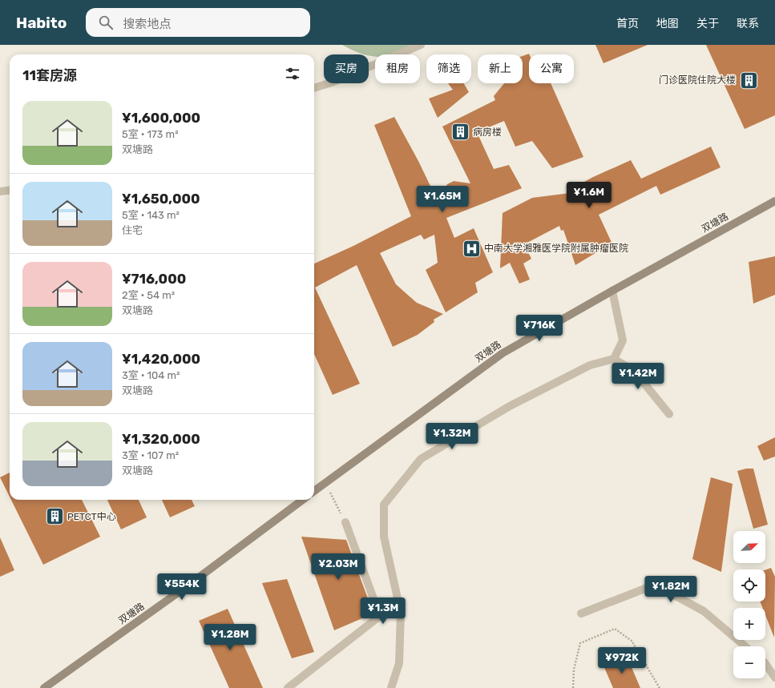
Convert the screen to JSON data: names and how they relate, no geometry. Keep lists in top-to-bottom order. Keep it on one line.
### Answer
{"streets":{"street":["双塘路"]},"places":{"building":["门诊医院住院大楼","病房楼","PETCT中心"],"hospital":["中南大学湘雅医学院附属肿瘤医院"]},"north":"top right","page":{"header":"Habito","search":"搜索地点","nav":["首页","地图","关于","联系"],"chip":["买房","租房","筛选","新上","公寓"],"heading":"11套房源","list":[{"name":"¥1,600,000","note":"5室 · 173 m² · 双塘路"},{"name":"¥1,650,000","note":"5室 · 143 m² · 住宅"},{"name":"¥716,000","note":"2室 · 54 m² · 双塘路"},{"name":"¥1,420,000","note":"3室 · 104 m² · 双塘路"},{"name":"¥1,320,000","note":"3室 · 107 m² · 双塘路"}],"price":["¥1.6M","¥1.65M","¥716K","¥1.42M","¥1.32M","¥2.03M","¥554K","¥1.82M","¥1.3M","¥1.28M","¥972K"],"map_buttons":["+","−"]}}
